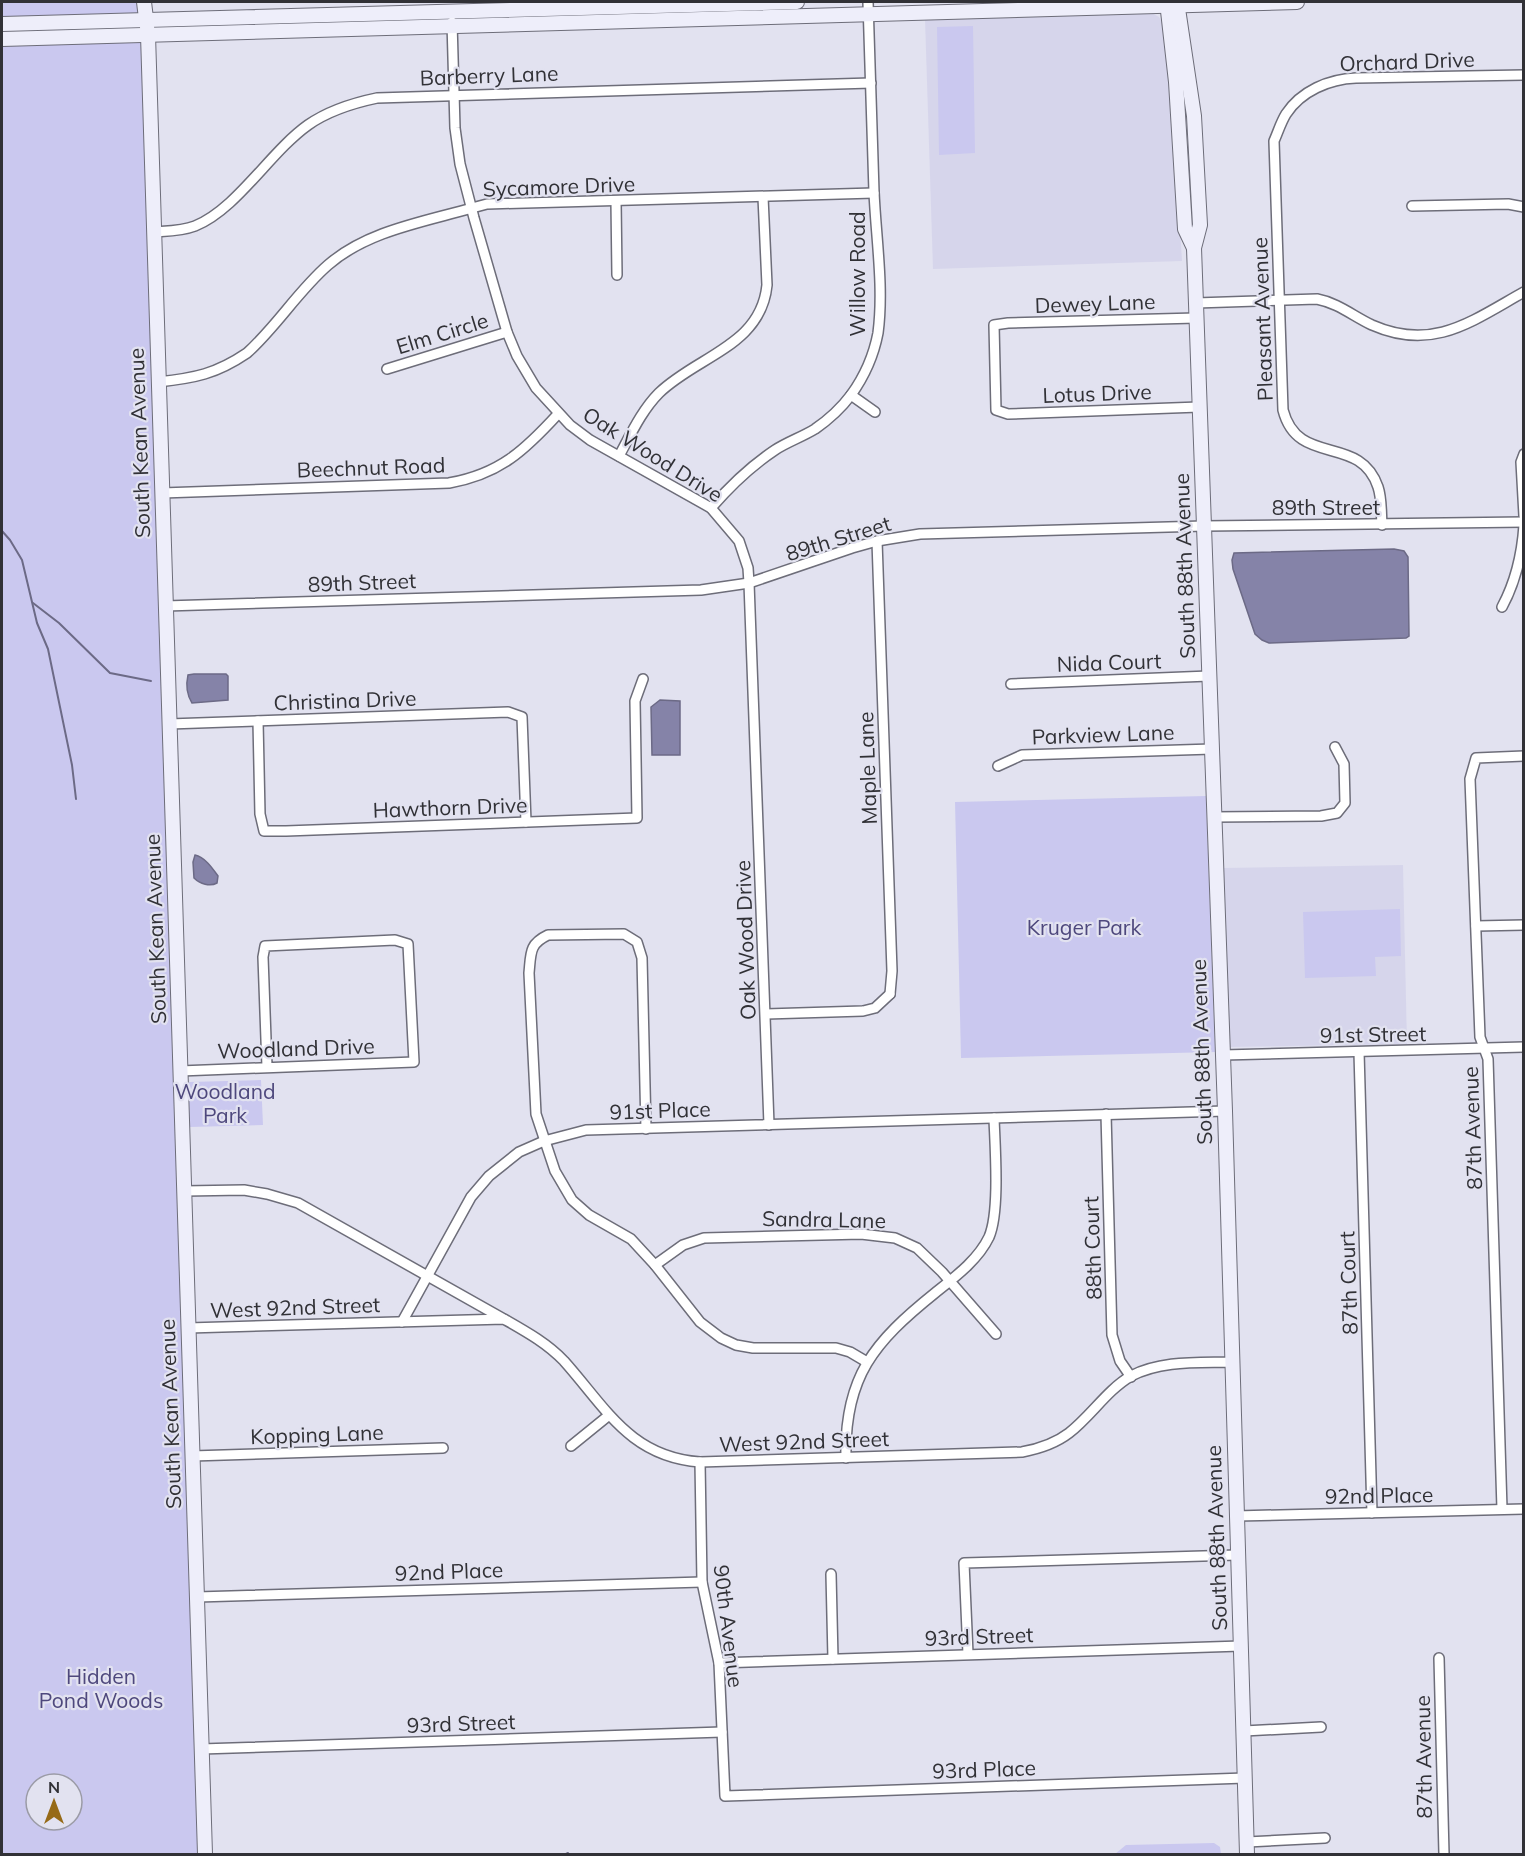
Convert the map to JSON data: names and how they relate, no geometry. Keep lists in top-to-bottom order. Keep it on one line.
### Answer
{"streets":{"street":["Orchard Drive","Barberry Lane","Sycamore Drive","Willow Road","Dewey Lane","Pleasant Avenue","Elm Circle","Lotus Drive","South Kean Avenue","Oak Wood Drive","Beechnut Road","89th Street","South 88th Avenue","Nida Court","Christina Drive","Parkview Lane","Maple Lane","Hawthorn Drive","91st Street","Woodland Drive","91st Place","87th Avenue","Sandra Lane","88th Court","87th Court","West 92nd Street","Kopping Lane","92nd Place","90th Avenue","93rd Street","93rd Place"]},"crossings":[["Orchard Drive","Pleasant Avenue"],["Barberry Lane","Willow Road"],["Barberry Lane","South Kean Avenue"],["Barberry Lane","Oak Wood Drive"],["Sycamore Drive","Willow Road"],["Sycamore Drive","South Kean Avenue"],["Sycamore Drive","Oak Wood Drive"],["Willow Road","Oak Wood Drive"],["Dewey Lane","Lotus Drive"],["Dewey Lane","South 88th Avenue"],["Pleasant Avenue","89th Street"],["Elm Circle","Oak Wood Drive"],["Lotus Drive","South 88th Avenue"],["South Kean Avenue","Beechnut Road"],["South Kean Avenue","89th Street"],["South Kean Avenue","Christina Drive"],["South Kean Avenue","Woodland Drive"],["South Kean Avenue","West 92nd Street"],["South Kean Avenue","Kopping Lane"],["South Kean Avenue","92nd Place"],["South Kean Avenue","93rd Street"],["Oak Wood Drive","Beechnut Road"],["Oak Wood Drive","89th Street"],["Oak Wood Drive","91st Place"],["89th Street","South 88th Avenue"],["89th Street","Maple Lane"],["South 88th Avenue","Nida Court"],["South 88th Avenue","Parkview Lane"],["South 88th Avenue","91st Street"],["South 88th Avenue","91st Place"],["South 88th Avenue","West 92nd Street"],["South 88th Avenue","92nd Place"],["South 88th Avenue","93rd Street"],["South 88th Avenue","93rd Place"],["Christina Drive","Hawthorn Drive"],["91st Street","87th Avenue"],["91st Street","87th Court"],["91st Place","88th Court"],["91st Place","West 92nd Street"],["87th Avenue","92nd Place"],["88th Court","West 92nd Street"],["87th Court","92nd Place"],["West 92nd Street","90th Avenue"],["92nd Place","90th Avenue"],["90th Avenue","93rd Street"],["90th Avenue","93rd Place"]],"parks":["Kruger Park","Woodland Park","Hidden Pond Woods"],"north":"top"}
